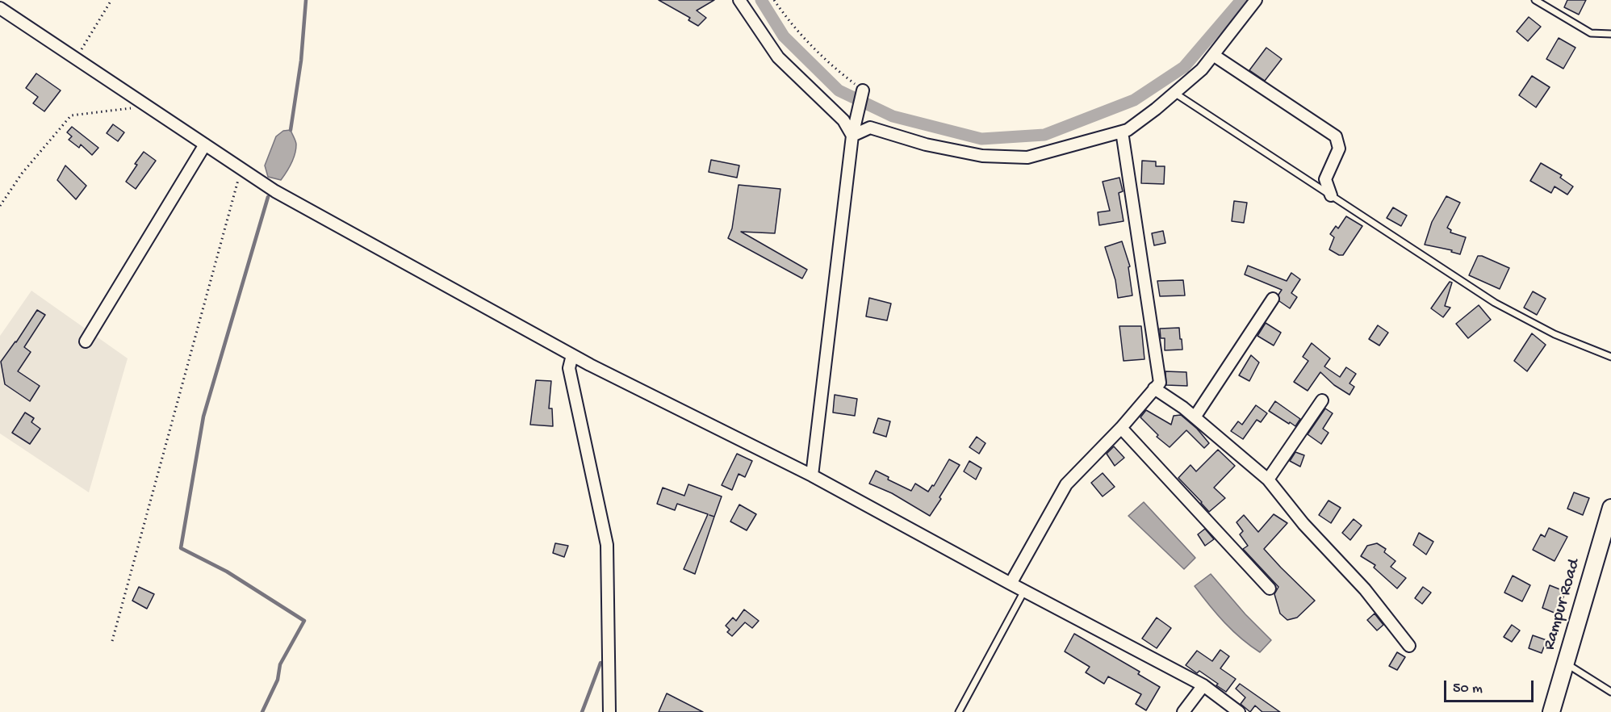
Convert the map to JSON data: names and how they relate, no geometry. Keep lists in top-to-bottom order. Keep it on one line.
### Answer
{"streets":{"main road":["Rampur Road"]},"scale_bar":"50 m"}
